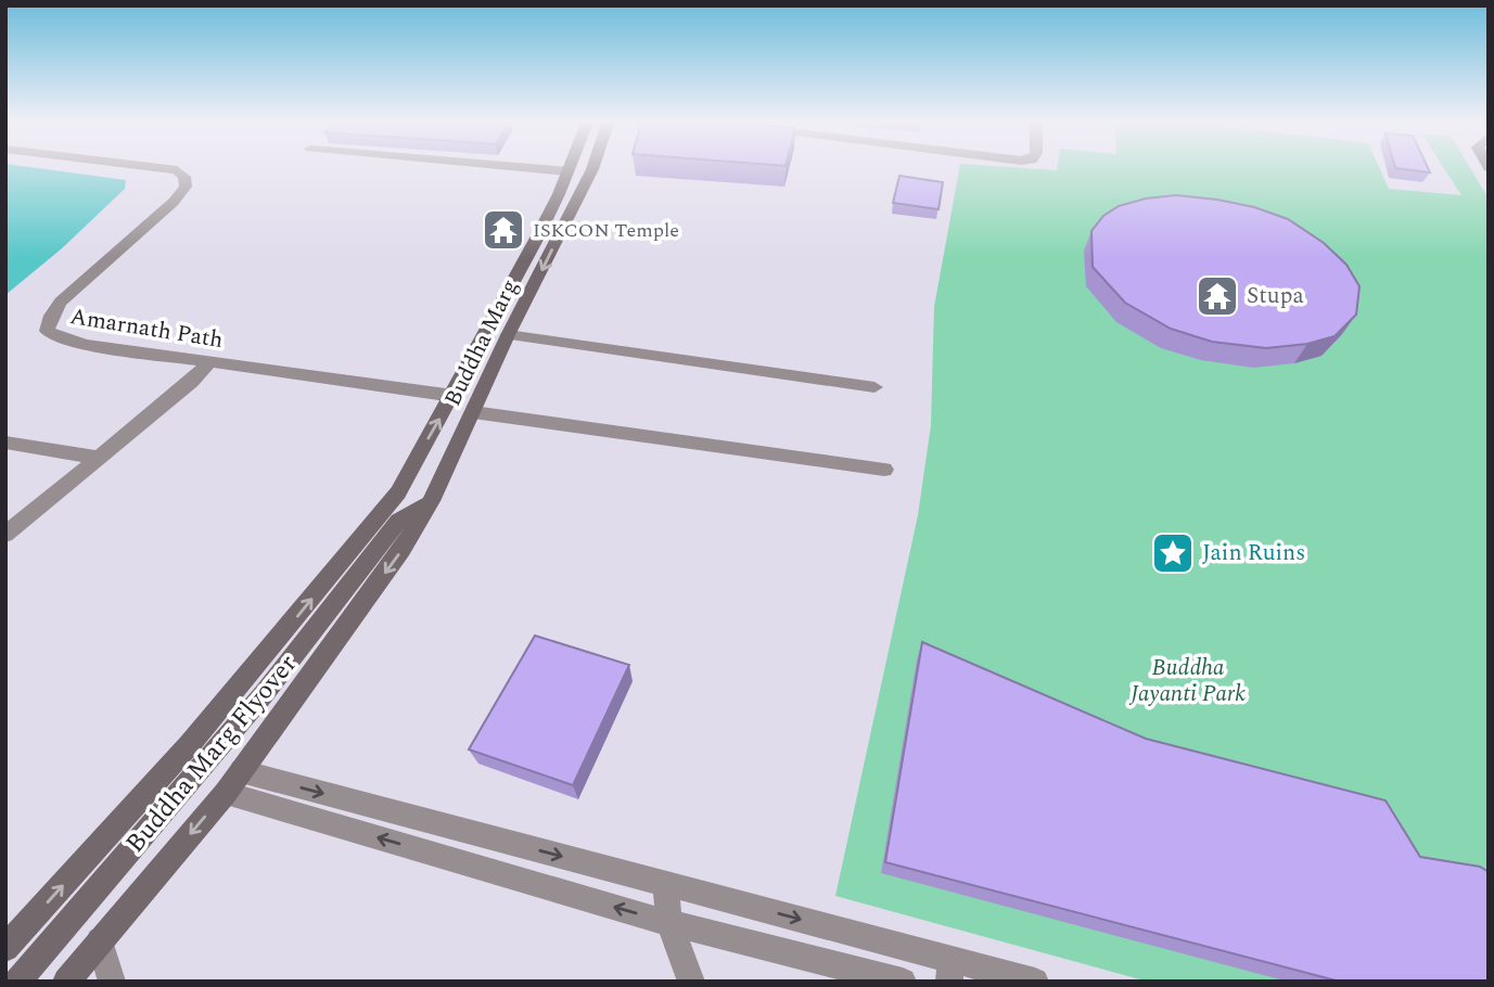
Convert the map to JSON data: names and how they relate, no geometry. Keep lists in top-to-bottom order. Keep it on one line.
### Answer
{"streets":{"main road":["Buddha Marg","Buddha Marg Flyover"],"street":["Amarnath Path"]},"crossings":[["Amarnath Path","Buddha Marg"],["Buddha Marg","Buddha Marg Flyover"]],"parks":["Buddha Jayanti Park"],"places":{"temple":["ISKCON Temple","Stupa"],"place":["Jain Ruins"]}}
